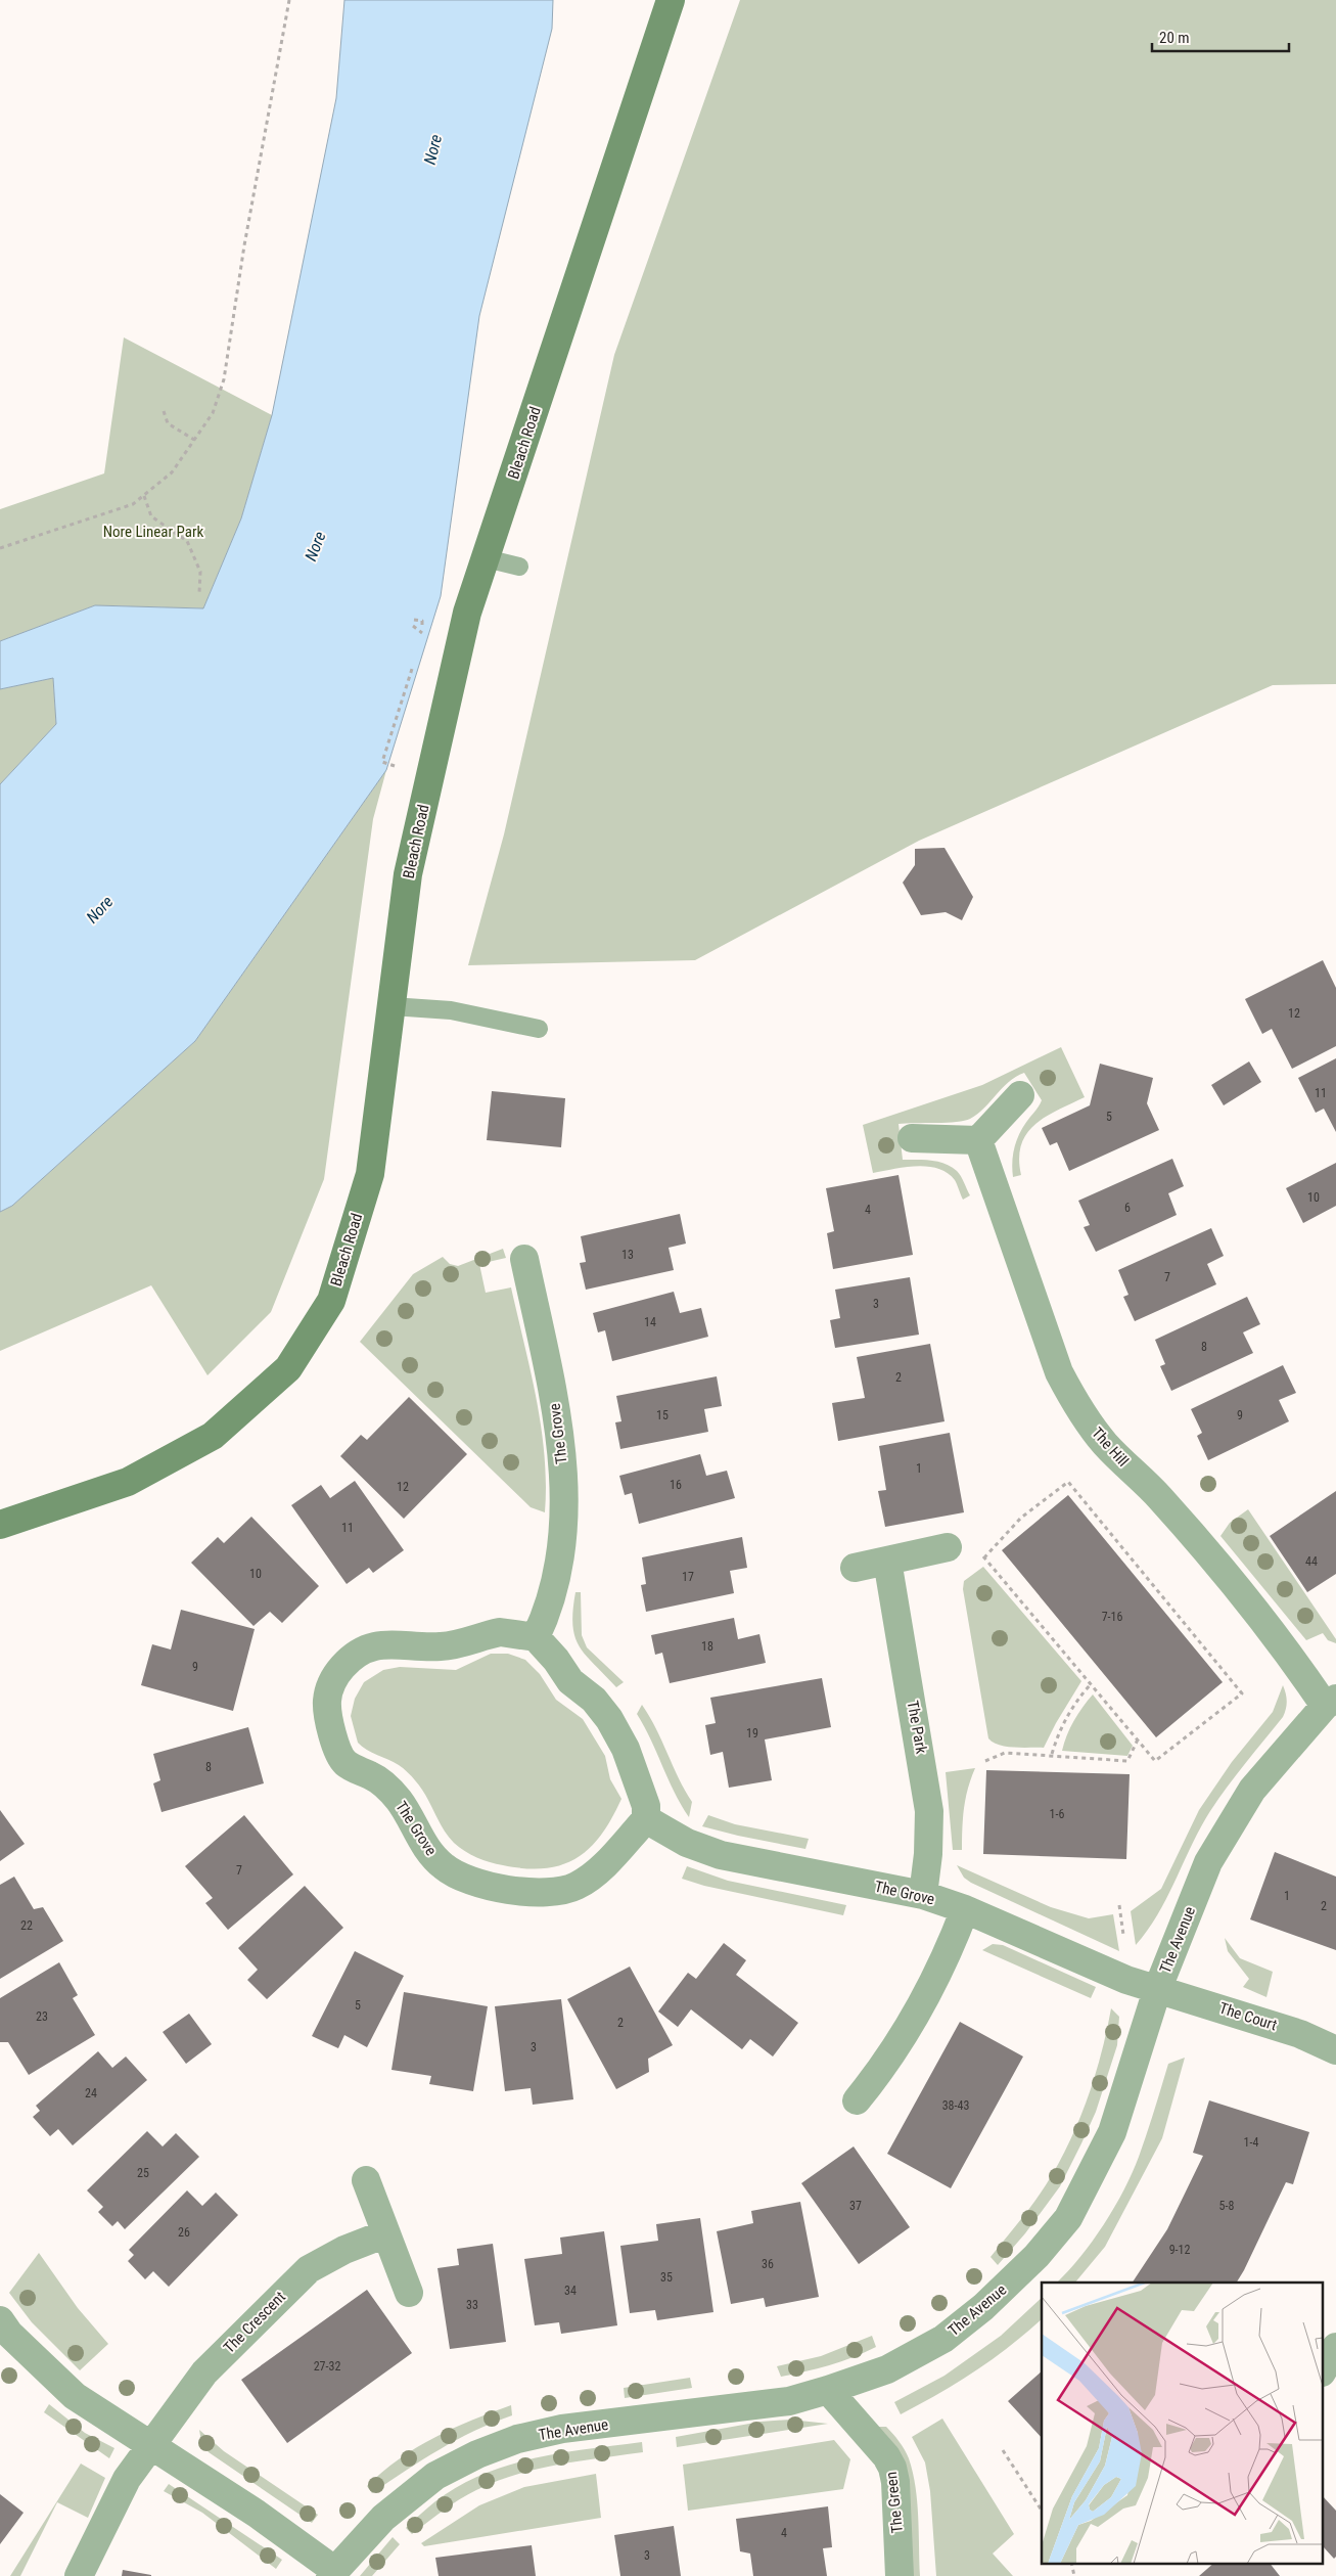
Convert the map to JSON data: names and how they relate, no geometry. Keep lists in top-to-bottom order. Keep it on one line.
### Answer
{"streets":{"street":["Bleach Road","The Grove","The Hill","The Park","The Avenue","The Court","The Crescent","The Green"]},"crossings":[["The Grove","The Park"],["The Grove","The Avenue"],["The Grove","The Court"],["The Hill","The Avenue"],["The Avenue","The Court"],["The Avenue","The Green"]],"water":["Nore"],"parks":["Nore Linear Park"],"house_numbers":["12","11","5","10","6","4","13","7","3","14","8","2","15","9","1","16","12","11","44","10","17","7-16","18","9","19","8","1-6","7","1","2","22","5","23","2","3","24","38-43","1-4","25","37","5-8","26","9-12","36","35","34","33","27-32","4","3"],"scale_bar":"20 m"}
